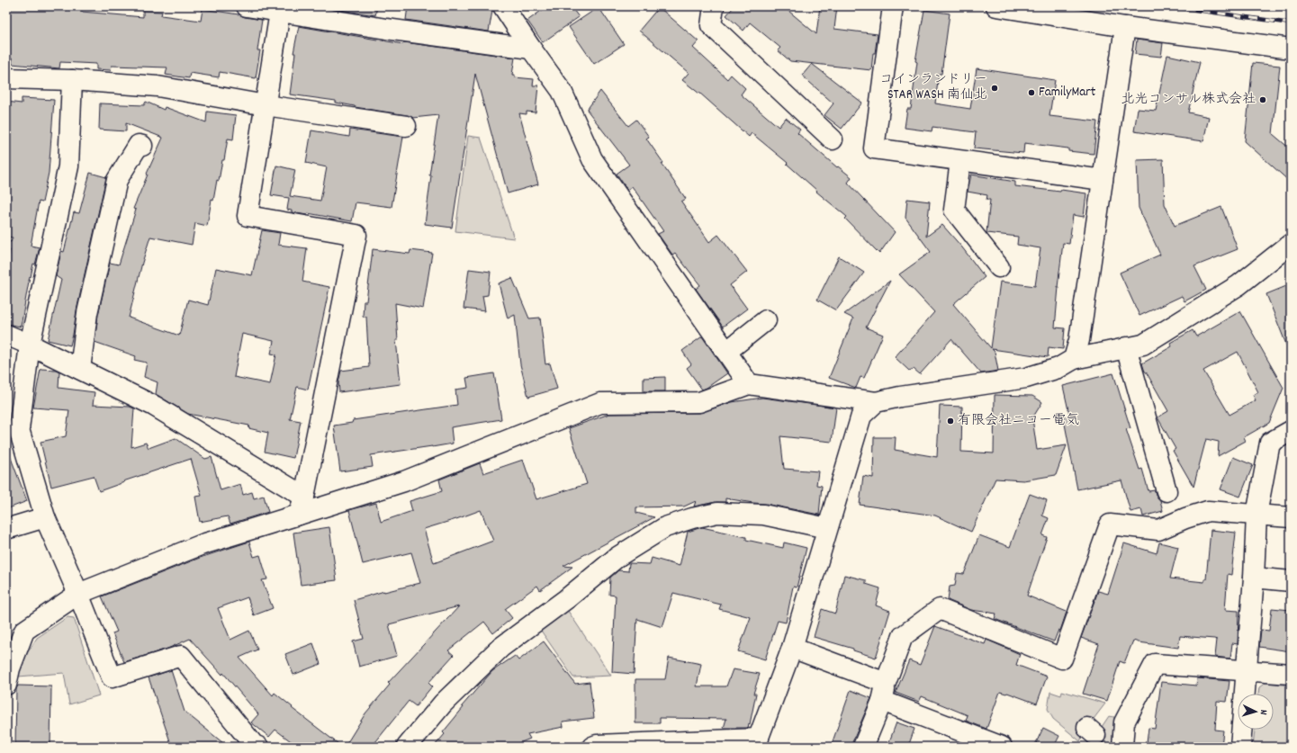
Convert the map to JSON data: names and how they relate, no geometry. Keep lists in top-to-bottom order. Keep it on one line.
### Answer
{"places":["コインランドリー STAR WASH 南仙北","FamilyMart","北光コンサル株式会社","有限会社ニコー電気"],"north":"right"}
